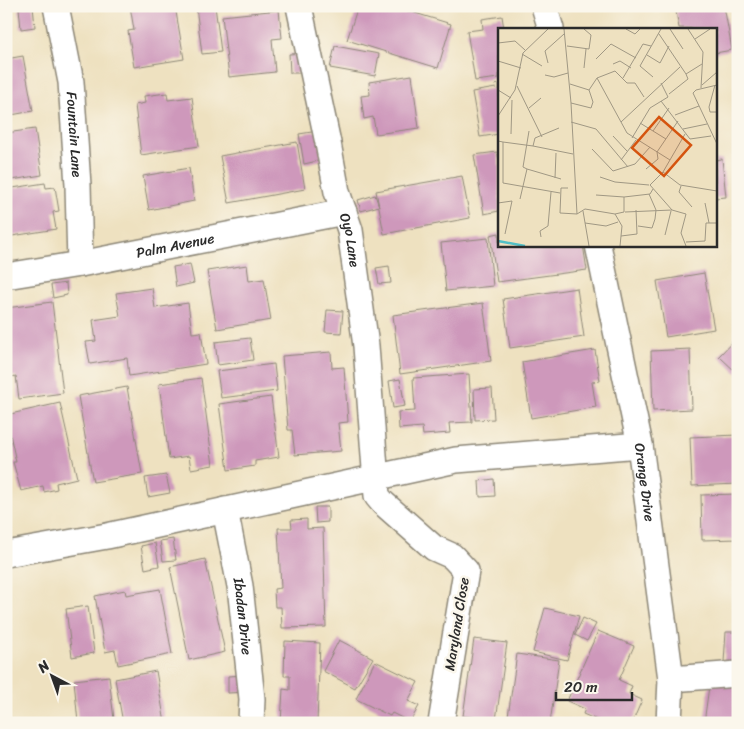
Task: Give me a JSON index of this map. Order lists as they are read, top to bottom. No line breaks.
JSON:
{"streets":{"street":["Fountain Lane","Oyo Lane","Palm Avenue","Orange Drive","Ibadan Drive","Maryland Close"]},"crossings":[["Fountain Lane","Palm Avenue"],["Oyo Lane","Palm Avenue"],["Oyo Lane","Maryland Close"]],"scale_bar":"20 m","north":"top left"}
